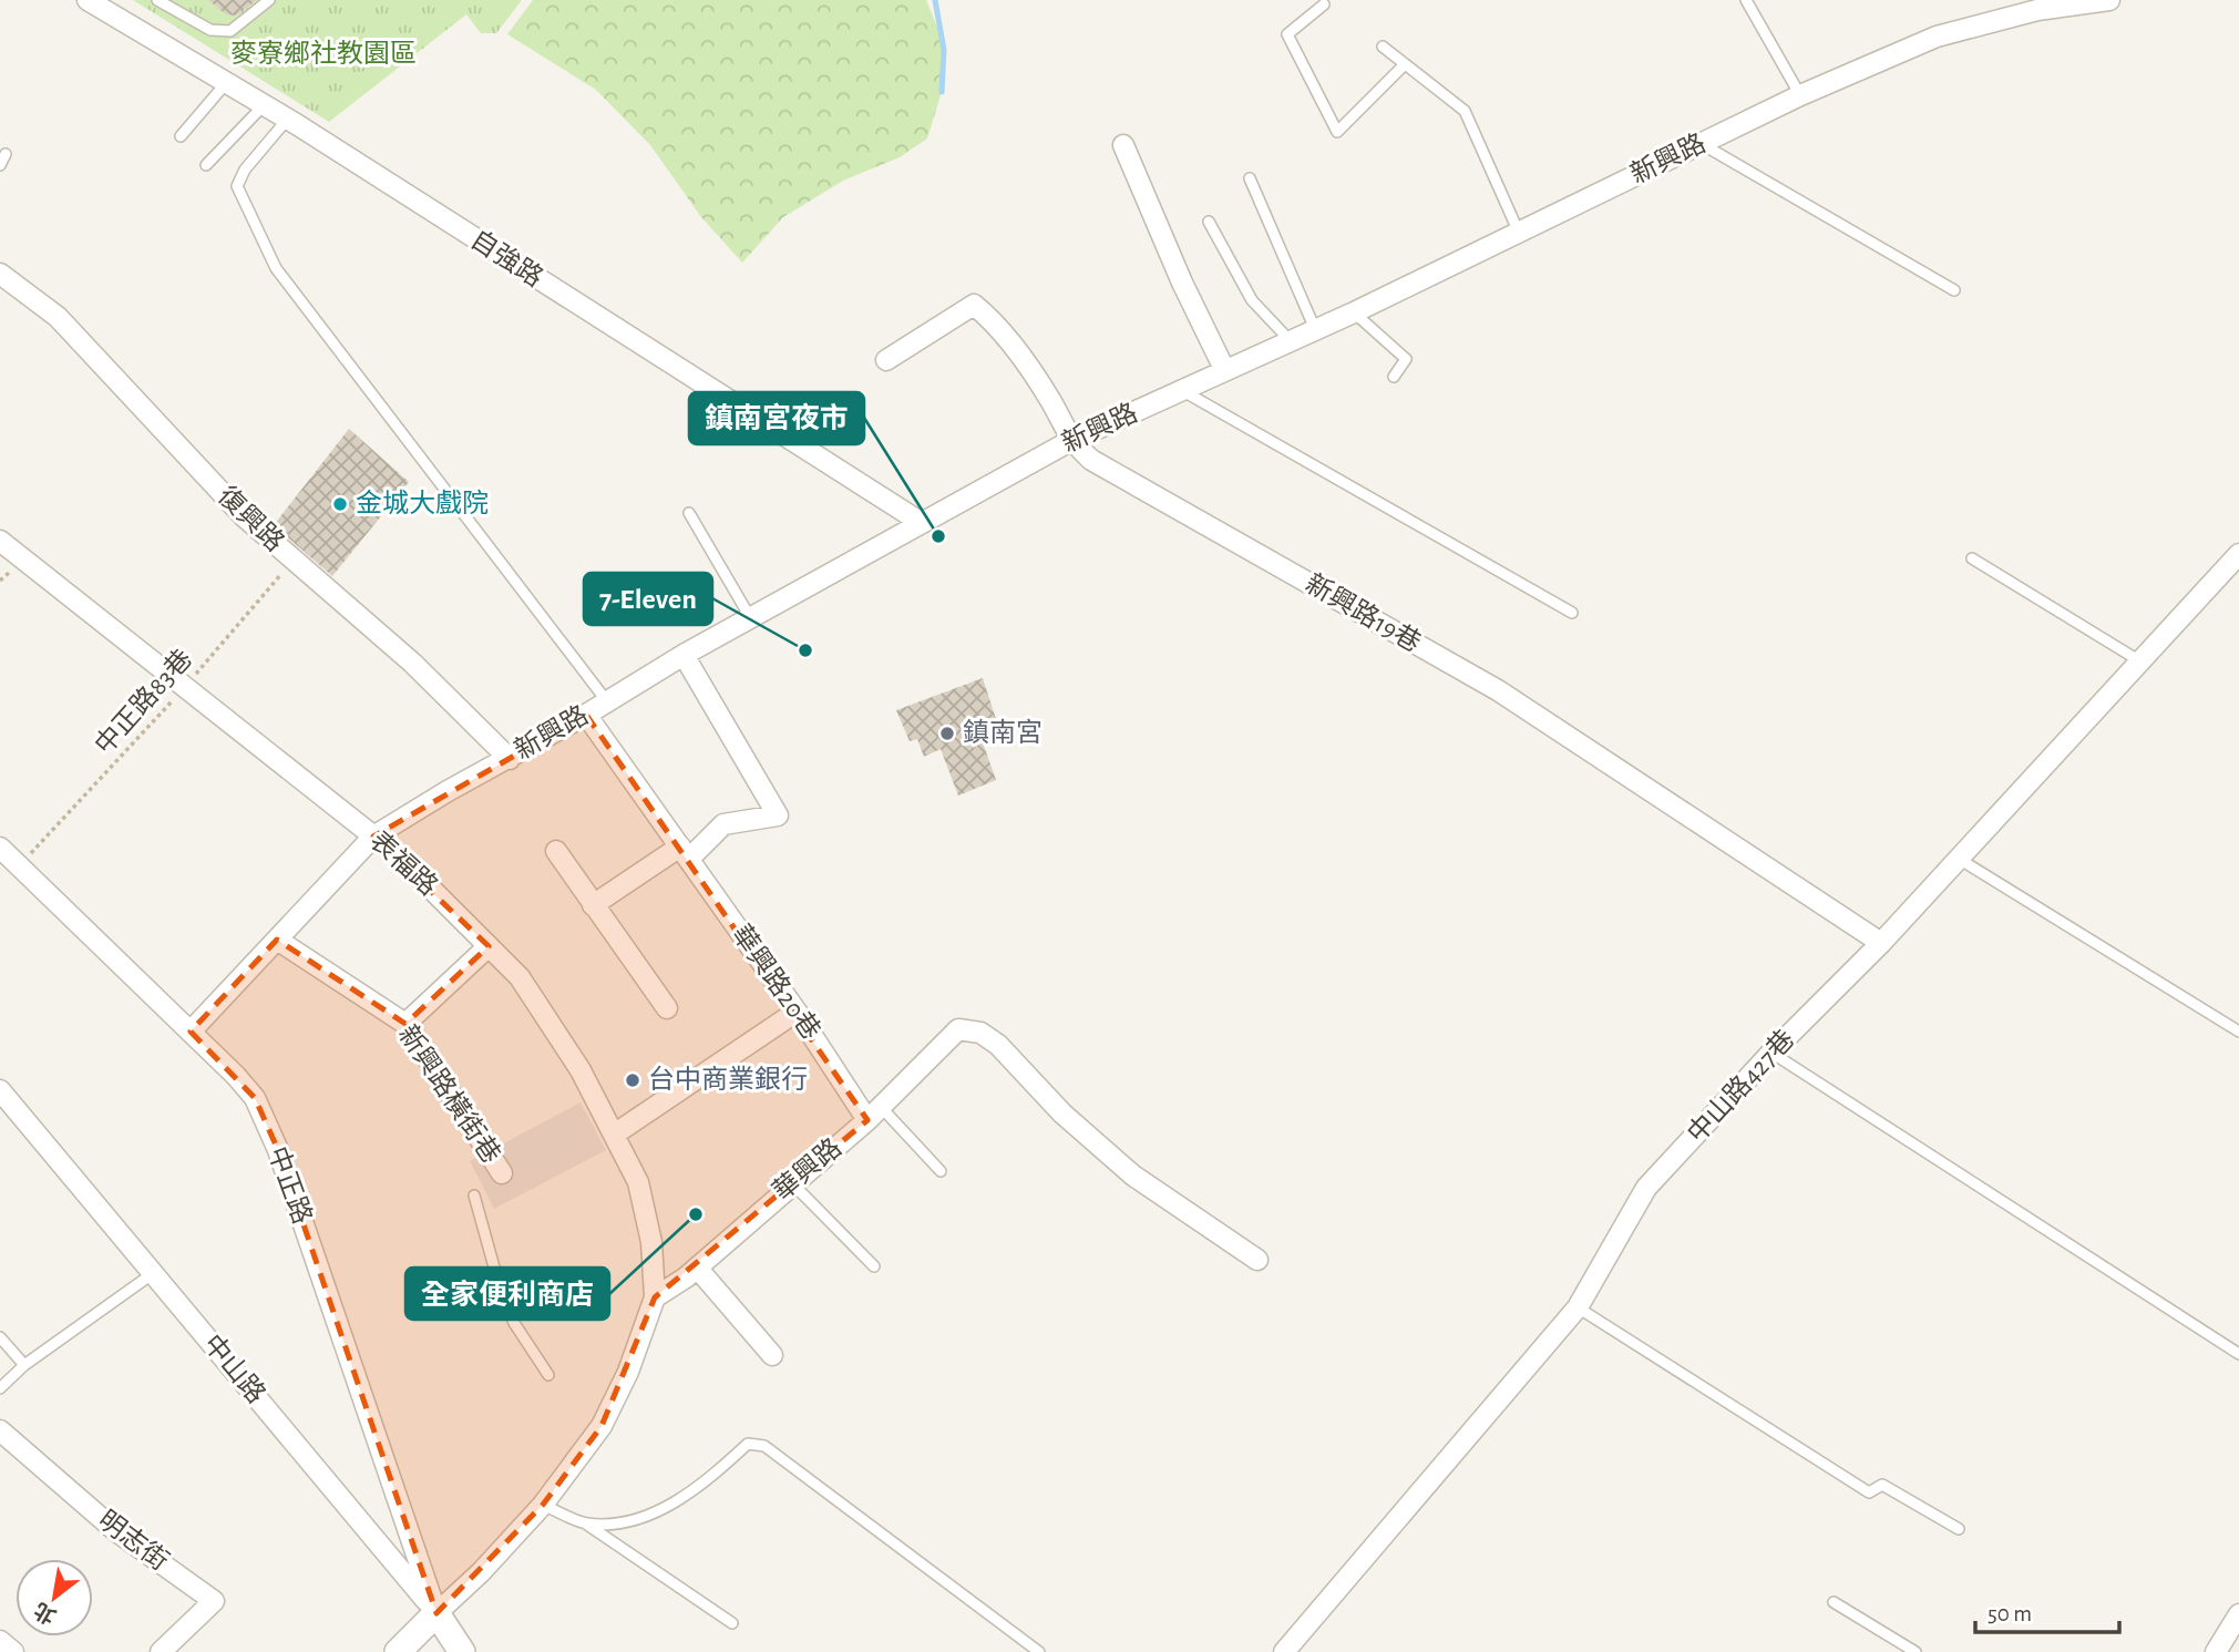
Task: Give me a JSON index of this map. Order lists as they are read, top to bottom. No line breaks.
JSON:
{"streets":{"street":["新興路","自強路","復興路","新興路19巷","表福路","華興路20巷","中山路427巷","新興路橫街巷","華興路","中正路","中山路","明志街"],"path":["中正路83巷"]},"crossings":[["新興路","自強路"],["新興路","復興路"],["新興路","新興路19巷"],["新興路","表福路"],["新興路","華興路20巷"],["新興路","新興路橫街巷"],["新興路","中正路"],["復興路","中正路83巷"],["新興路19巷","中山路427巷"],["中正路83巷","表福路"],["中正路83巷","中正路"],["表福路","華興路"],["華興路20巷","華興路"],["中正路","中山路"]],"parks":["麥寮鄉社教園區"],"places":["金城大戲院","鎮南宮夜市","7-Eleven","鎮南宮","台中商業銀行","全家便利商店"],"scale_bar":"50 m","north":"bottom left"}
